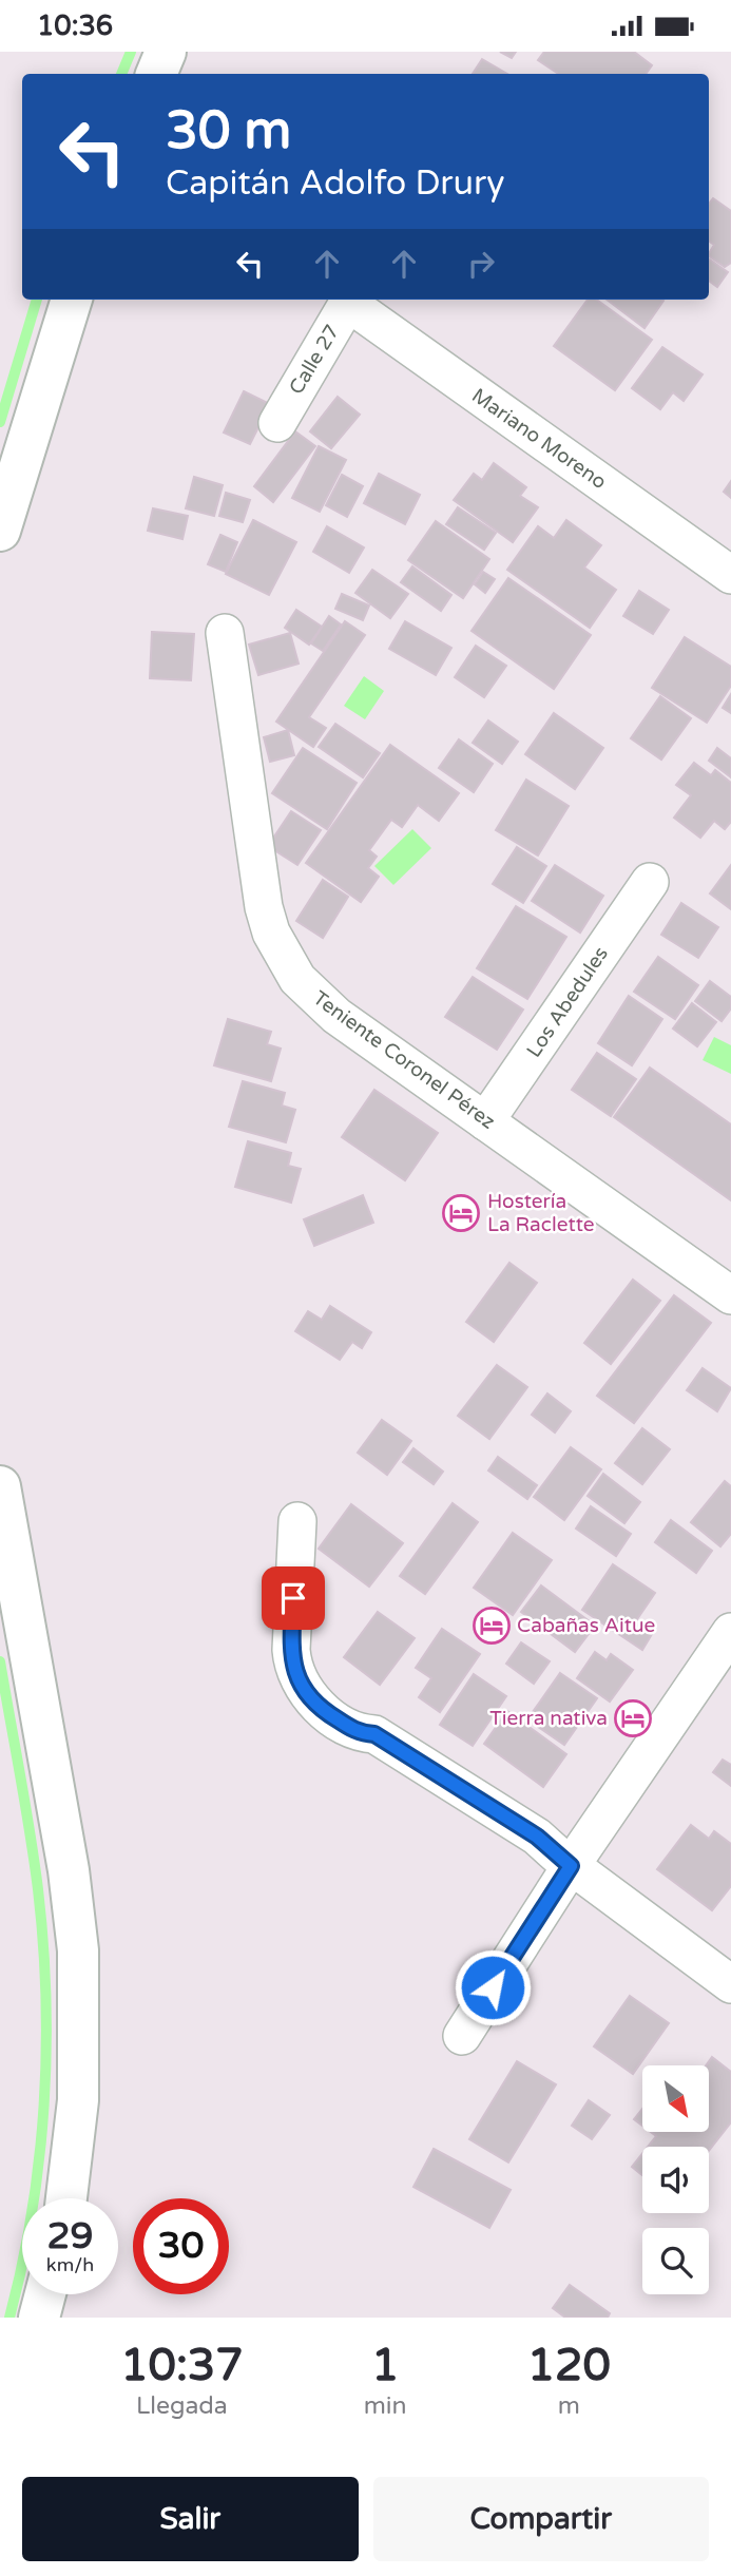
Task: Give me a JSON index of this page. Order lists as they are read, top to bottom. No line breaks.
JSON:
{"streets":{"street":["Calle 27","Mariano Moreno","Los Abedules","Teniente Coronel Pérez"]},"crossings":[["Calle 27","Mariano Moreno"],["Los Abedules","Teniente Coronel Pérez"]],"places":{"hotel":["Hostería La Raclette","Cabañas Aitue","Tierra nativa"]},"north":"bottom right","page":{"status":"10:36","turn":["30 m","Capitán Adolfo Drury"],"speed":"29 km/h","limit":"30","eta":["10:37","Llegada","1","min","120","m"],"buttons":["Salir","Compartir"]}}
